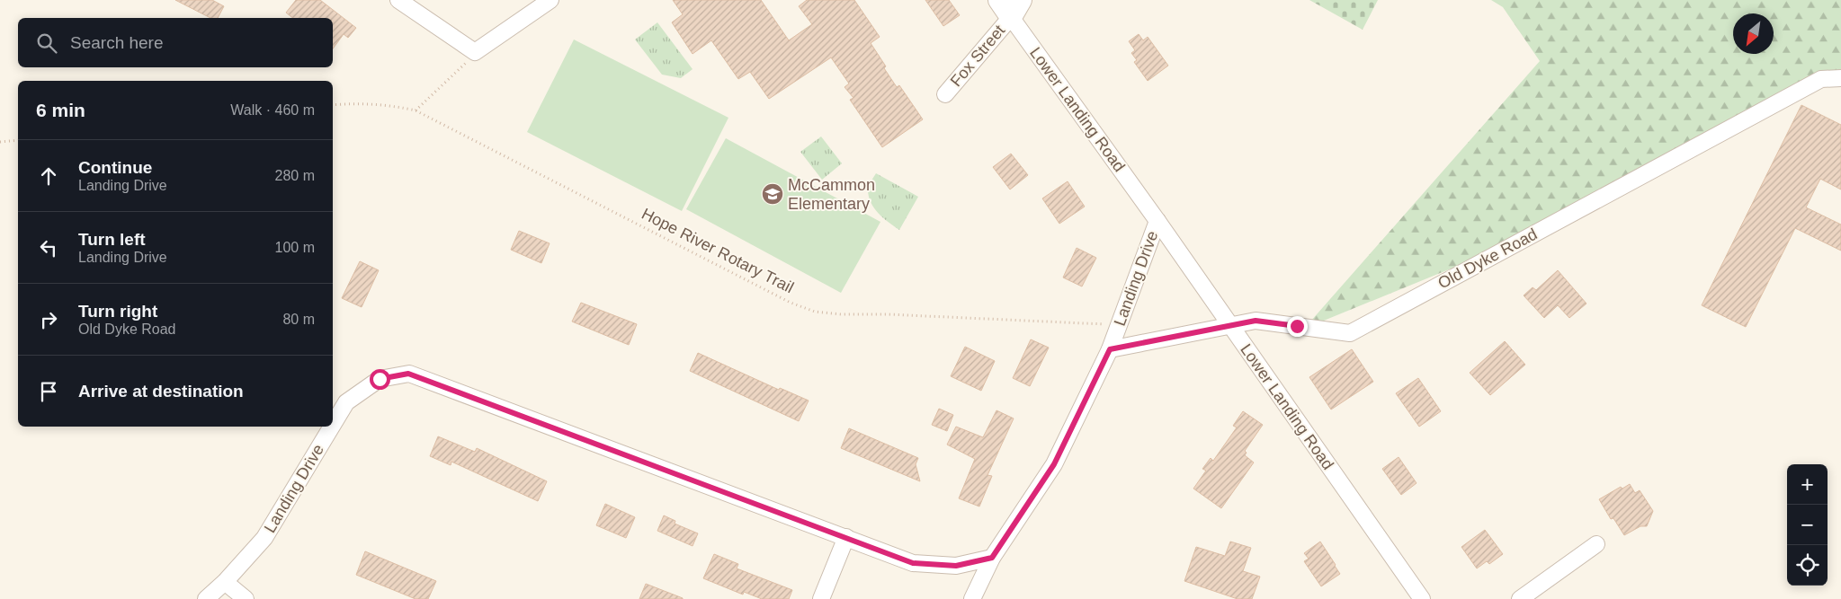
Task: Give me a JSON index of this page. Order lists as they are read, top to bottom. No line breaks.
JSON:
{"streets":{"street":["Fox Street","Lower Landing Road","Old Dyke Road","Landing Drive"],"path":["Hope River Rotary Trail"]},"crossings":[["Fox Street","Lower Landing Road"],["Lower Landing Road","Old Dyke Road"],["Lower Landing Road","Landing Drive"],["Hope River Rotary Trail","Landing Drive"],["Old Dyke Road","Landing Drive"]],"places":{"school or university":["McCammon Elementary"]},"north":"bottom left","page":{"search":"Search here","heading":["6 min","Walk · 460 m"],"list":[["Continue","Landing Drive","280 m"],["Turn left","Landing Drive","100 m"],["Turn right","Old Dyke Road","80 m"],"Arrive at destination"],"map_buttons":["+","−"]}}
